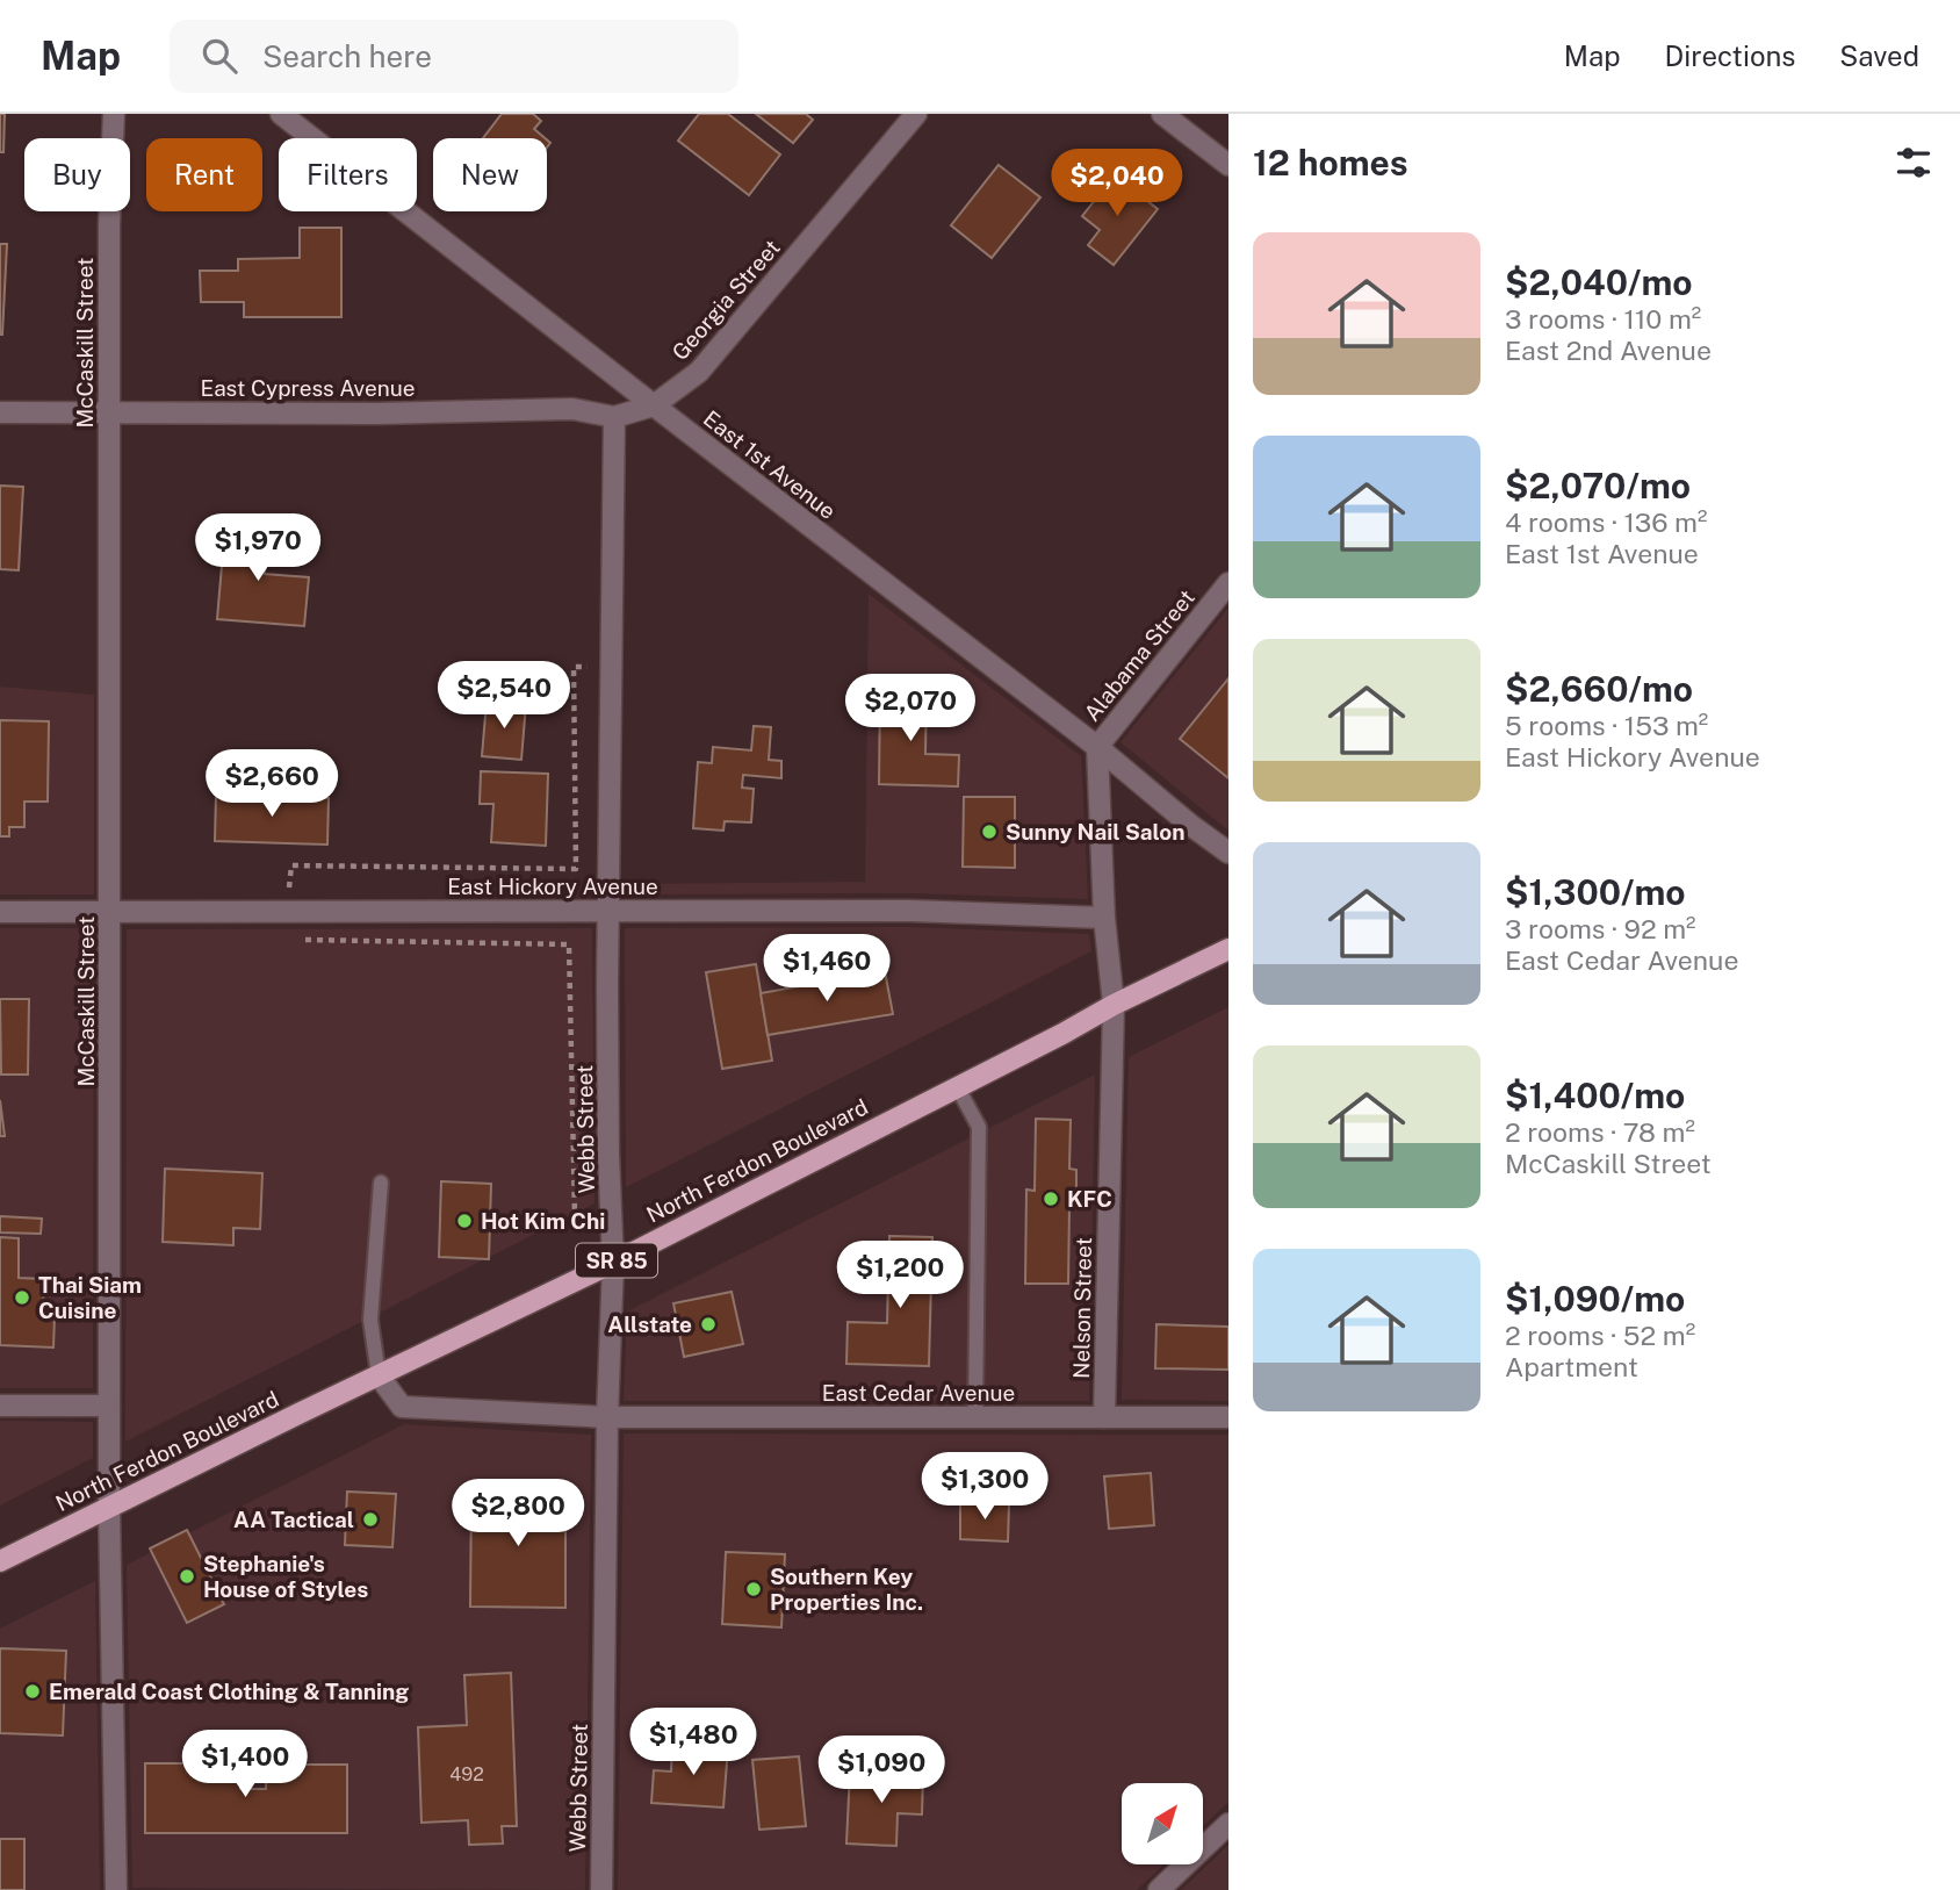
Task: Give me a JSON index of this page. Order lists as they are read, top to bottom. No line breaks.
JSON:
{"streets":{"main road":["North Ferdon Boulevard","SR 85"],"street":["Georgia Street","McCaskill Street","East Cypress Avenue","East 1st Avenue","Alabama Street","East Hickory Avenue","Webb Street","Nelson Street","East Cedar Avenue"]},"crossings":[["Georgia Street","East Cypress Avenue"],["Georgia Street","East 1st Avenue"],["Georgia Street","Webb Street"],["McCaskill Street","East Cypress Avenue"],["McCaskill Street","East Hickory Avenue"],["McCaskill Street","North Ferdon Boulevard"],["East Cypress Avenue","Webb Street"],["East 1st Avenue","Alabama Street"],["Alabama Street","East Hickory Avenue"],["Alabama Street","North Ferdon Boulevard"],["Alabama Street","Nelson Street"],["East Hickory Avenue","Webb Street"],["Webb Street","North Ferdon Boulevard"],["Webb Street","East Cedar Avenue"],["North Ferdon Boulevard","Nelson Street"],["North Ferdon Boulevard","East Cedar Avenue"],["Nelson Street","East Cedar Avenue"]],"places":["Sunny Nail Salon","KFC","Hot Kim Chi","Thai Siam Cuisine","Allstate","AA Tactical","Stephanie's House of Styles","Southern Key Properties Inc.","Emerald Coast Clothing & Tanning"],"house_numbers":["492"],"north":"top right","page":{"header":"Map","search":"Search here","nav":["Map","Directions","Saved"],"heading":"12 homes","chip":["Buy","Rent","Filters","New"],"price":["$2,040","$1,970","$2,540","$2,070","$2,660","$1,460","$1,200","$1,300","$2,800","$1,480","$1,400","$1,090"],"list":[{"name":"$2,040/mo","note":"3 rooms · 110 m² · East 2nd Avenue"},{"name":"$2,070/mo","note":"4 rooms · 136 m² · East 1st Avenue"},{"name":"$2,660/mo","note":"5 rooms · 153 m² · East Hickory Avenue"},{"name":"$1,300/mo","note":"3 rooms · 92 m² · East Cedar Avenue"},{"name":"$1,400/mo","note":"2 rooms · 78 m² · McCaskill Street"},{"name":"$1,090/mo","note":"2 rooms · 52 m² · Apartment"}]}}
